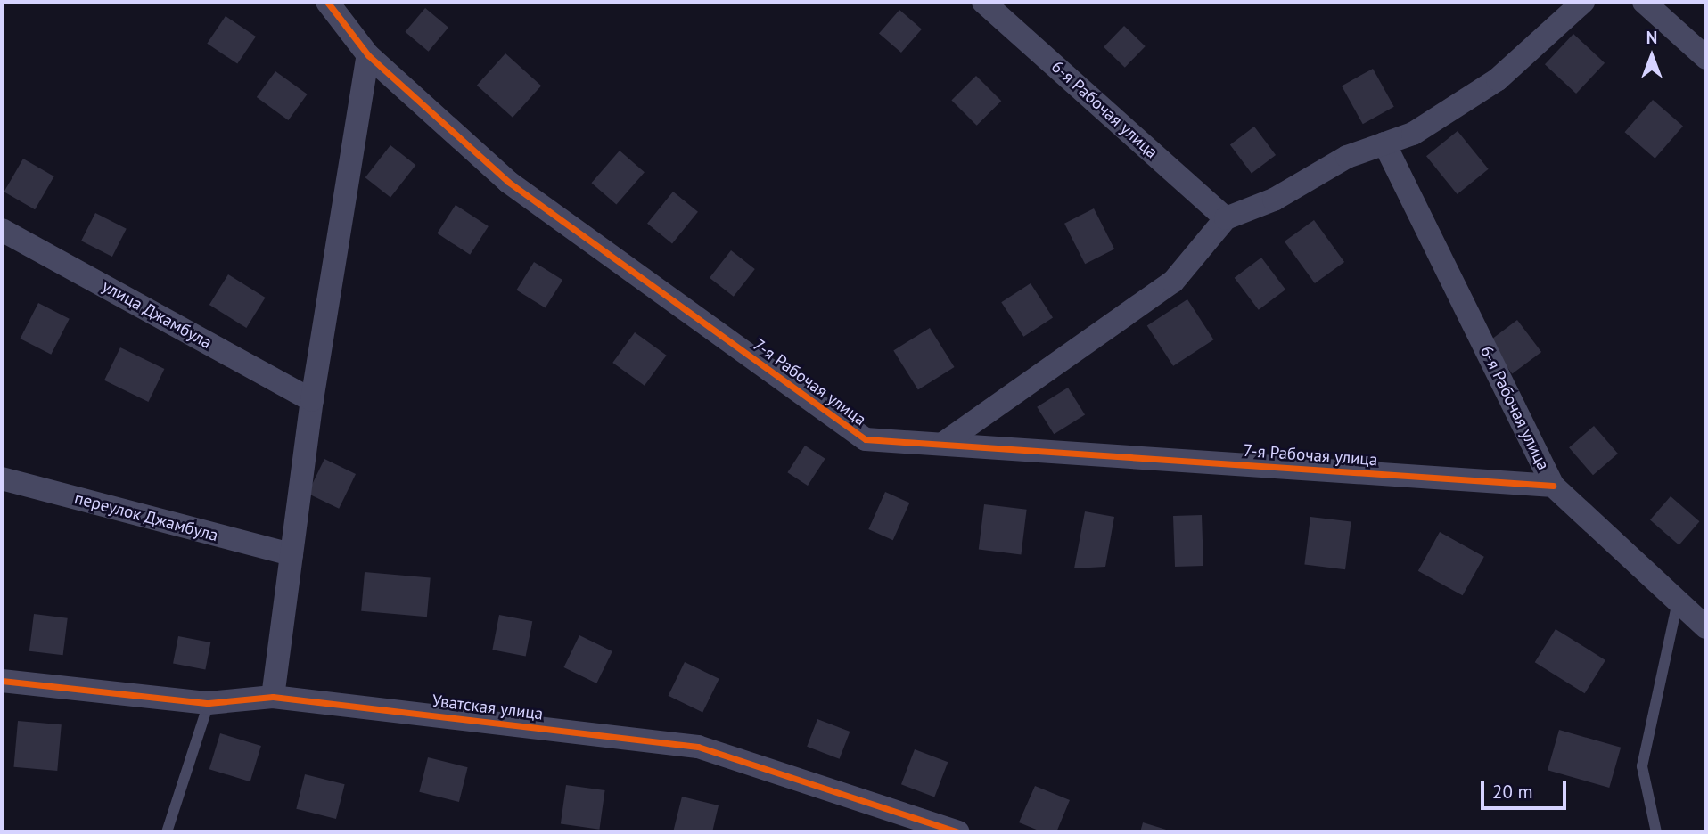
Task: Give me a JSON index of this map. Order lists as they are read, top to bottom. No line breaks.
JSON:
{"streets":{"street":["6-я Рабочая улица","улица Джамбула","7-я Рабочая улица","переулок Джамбула","Уватская улица"]},"crossings":[["6-я Рабочая улица","7-я Рабочая улица"]],"scale_bar":"20 m","north":"top"}
